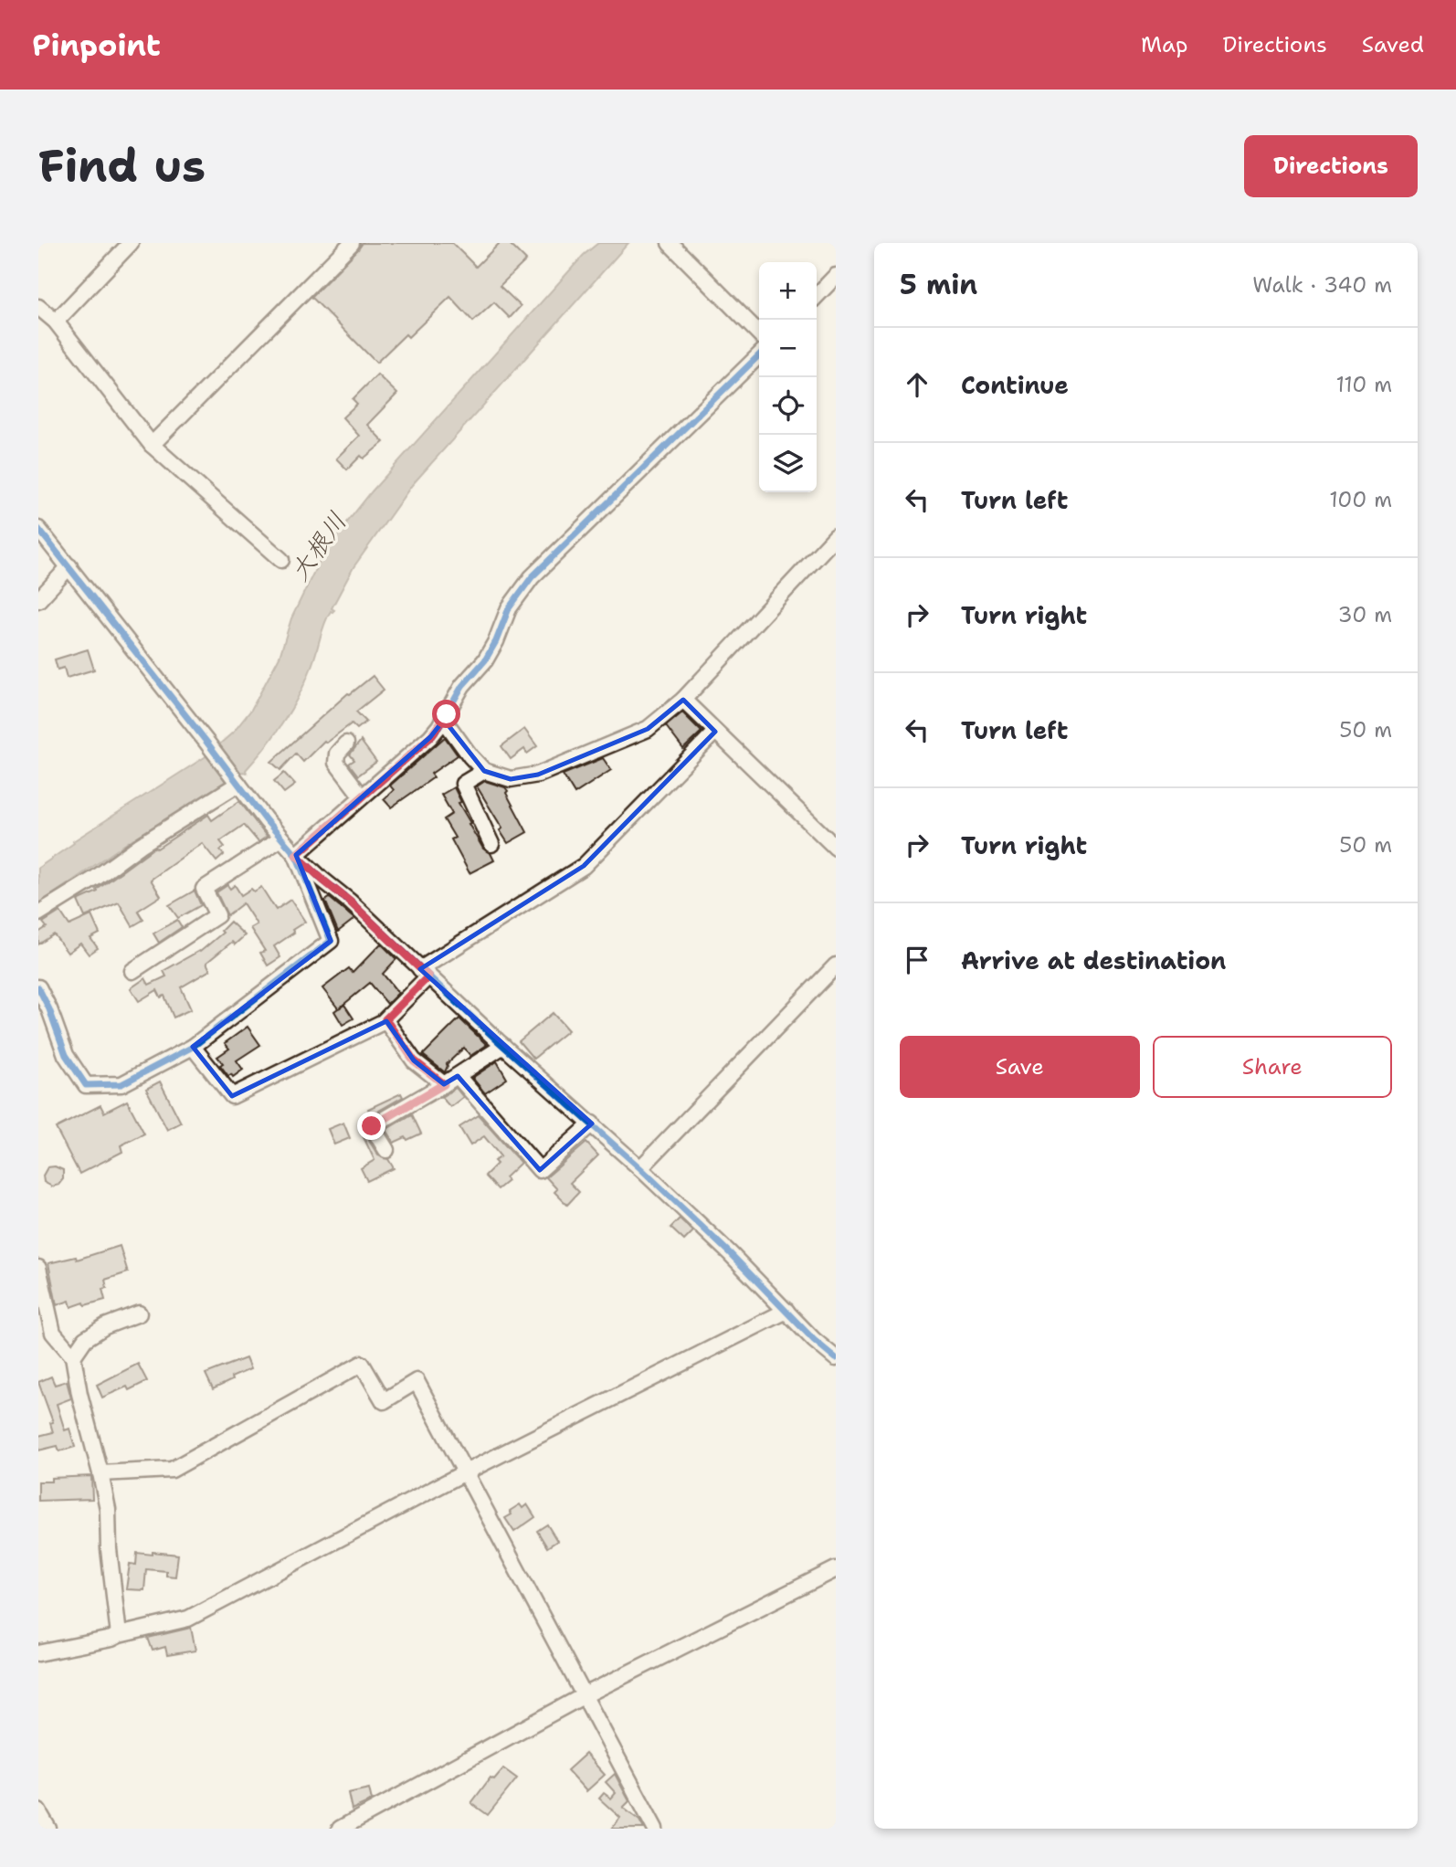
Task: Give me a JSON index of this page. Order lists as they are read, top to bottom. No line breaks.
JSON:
{"water":["大根川"],"page":{"header":"Pinpoint","nav":["Map","Directions","Saved"],"buttons":["Directions",["Save","Share"]],"title":"Find us","heading":["5 min","Walk · 340 m"],"map_buttons":["+","−"],"list":[["Continue","110 m"],["Turn left","100 m"],["Turn right","30 m"],["Turn left","50 m"],["Turn right","50 m"],"Arrive at destination"]}}
